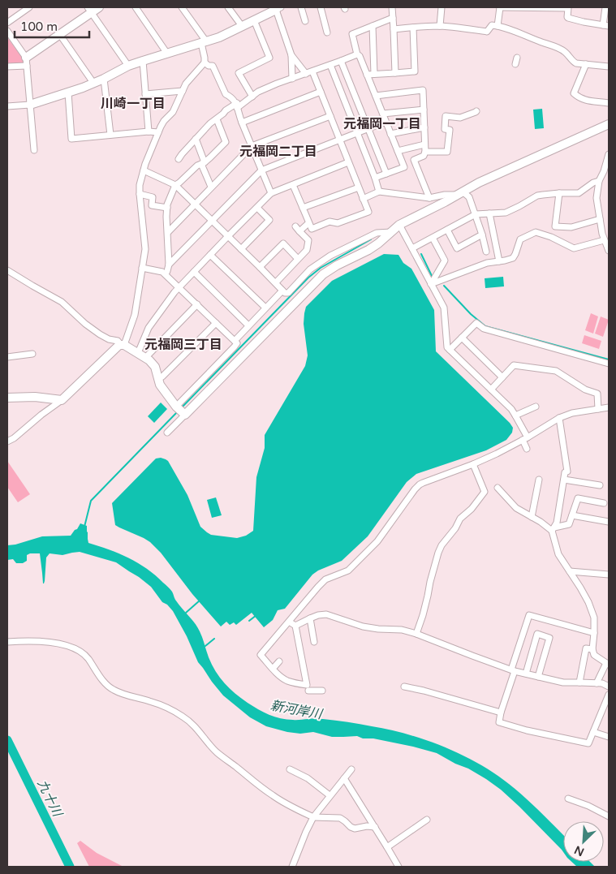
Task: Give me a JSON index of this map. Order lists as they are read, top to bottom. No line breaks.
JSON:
{"districts":["川崎一丁目","元福岡一丁目","元福岡二丁目","元福岡三丁目"],"water":["新河岸川","九十川"],"scale_bar":"100 m","north":"bottom left"}
